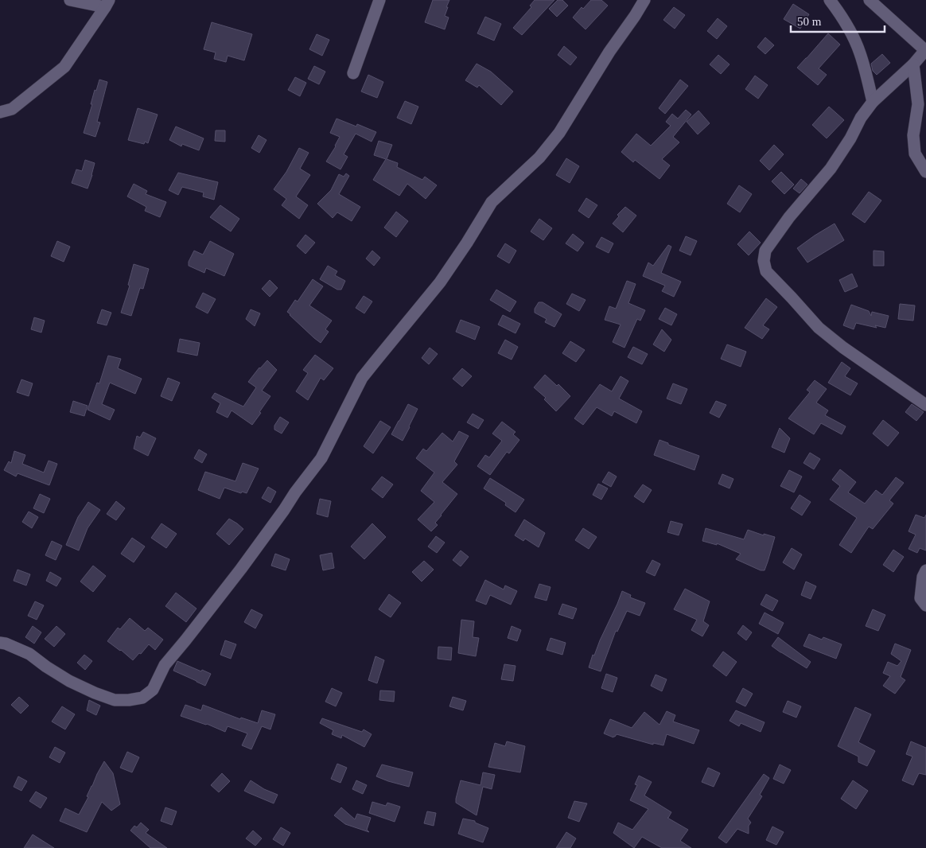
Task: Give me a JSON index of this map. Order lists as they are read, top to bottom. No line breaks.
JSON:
{"scale_bar":"50 m"}
